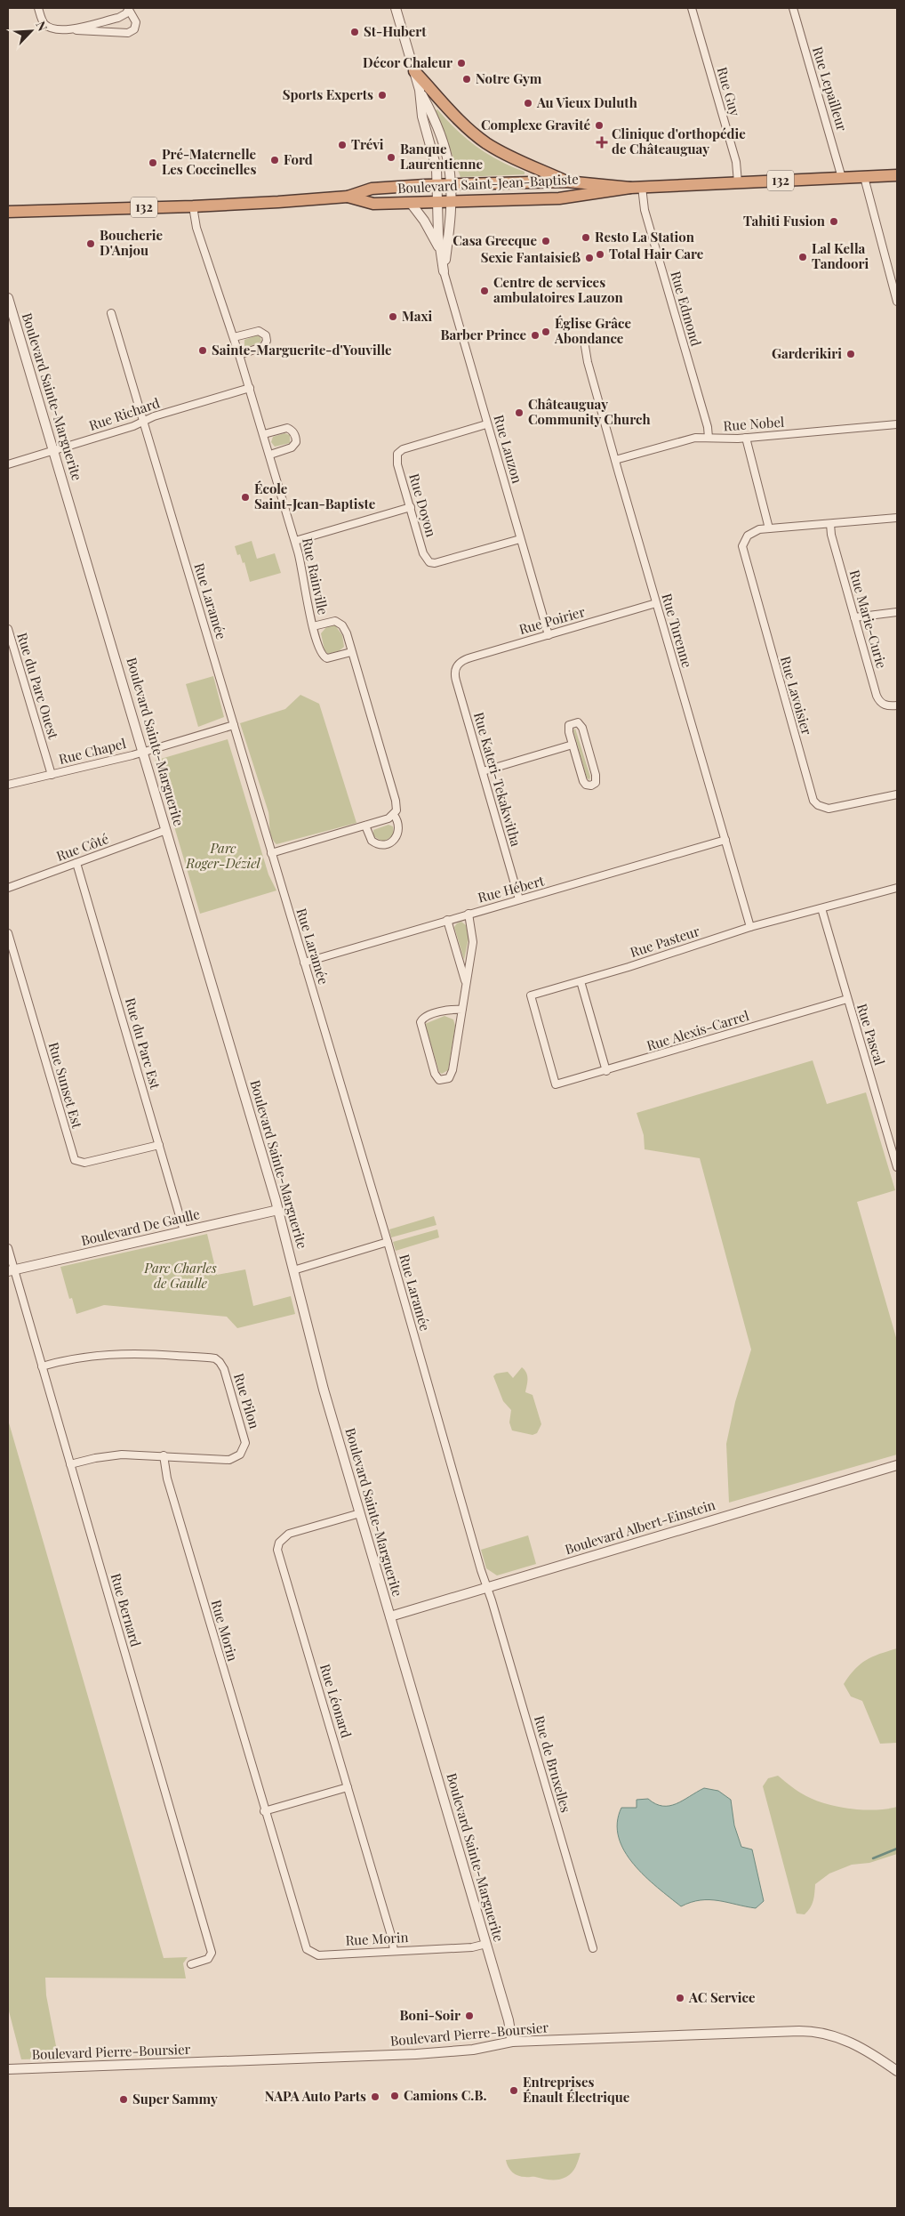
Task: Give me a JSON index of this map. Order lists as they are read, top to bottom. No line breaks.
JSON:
{"streets":{"highway":["132","Boulevard Saint-Jean-Baptiste"],"street":["Rue Lepailleur","Rue Guy","Rue Edmond","Boulevard Sainte-Marguerite","Rue Richard","Rue Nobel","Rue Lauzon","Rue Doyon","Rue Rainville","Rue Laramée","Rue Marie-Curie","Rue Poirier","Rue Turenne","Rue du Parc Ouest","Rue Lavoisier","Rue Chapel","Rue Kateri-Tekakwitha","Rue Côté","Rue Hébert","Rue Pasteur","Rue Alexis-Carrel","Rue Pascal","Rue du Parc Est","Rue Sunset Est","Boulevard De Gaulle","Rue Pilon","Boulevard Albert-Einstein","Rue Bernard","Rue Morin","Rue Léonard","Rue de Bruxelles","Boulevard Pierre-Boursier"]},"crossings":[["Rue Lepailleur","Boulevard Saint-Jean-Baptiste"],["Rue Guy","Boulevard Saint-Jean-Baptiste"],["Boulevard Saint-Jean-Baptiste","Rue Edmond"],["Boulevard Saint-Jean-Baptiste","Rue Lauzon"],["Boulevard Saint-Jean-Baptiste","Rue Rainville"],["Rue Edmond","Rue Nobel"],["Boulevard Sainte-Marguerite","Rue Richard"],["Boulevard Sainte-Marguerite","Rue Chapel"],["Boulevard Sainte-Marguerite","Rue Côté"],["Boulevard Sainte-Marguerite","Boulevard De Gaulle"],["Boulevard Sainte-Marguerite","Boulevard Albert-Einstein"],["Boulevard Sainte-Marguerite","Rue Morin"],["Boulevard Sainte-Marguerite","Rue Léonard"],["Boulevard Sainte-Marguerite","Boulevard Pierre-Boursier"],["Rue Richard","Rue Rainville"],["Rue Richard","Rue Laramée"],["Rue Nobel","Rue Turenne"],["Rue Lauzon","Rue Doyon"],["Rue Lauzon","Rue Poirier"],["Rue Laramée","Rue Chapel"],["Rue Laramée","Rue Hébert"],["Rue Laramée","Boulevard Albert-Einstein"],["Rue Laramée","Rue de Bruxelles"],["Rue Marie-Curie","Rue Lavoisier"],["Rue Poirier","Rue Turenne"],["Rue Poirier","Rue Kateri-Tekakwitha"],["Rue Turenne","Rue Hébert"],["Rue Turenne","Rue Pasteur"],["Rue du Parc Ouest","Rue Chapel"],["Rue Kateri-Tekakwitha","Rue Hébert"],["Rue Côté","Rue du Parc Est"],["Rue Pasteur","Rue Alexis-Carrel"],["Rue Pasteur","Rue Pascal"],["Rue Alexis-Carrel","Rue Pascal"],["Rue du Parc Est","Rue Sunset Est"],["Rue du Parc Est","Boulevard De Gaulle"],["Boulevard De Gaulle","Rue Bernard"],["Rue Pilon","Rue Bernard"],["Rue Pilon","Rue Morin"],["Boulevard Albert-Einstein","Rue de Bruxelles"],["Rue Morin","Rue Léonard"]],"parks":["Parc Roger-Déziel","Parc Charles de Gaulle"],"places":{"other":["St-Hubert","Décor Chaleur","Notre Gym","Sports Experts","Au Vieux Duluth","Complexe Gravité","Trévi","Banque Laurentienne","Ford","Pré-Maternelle Les Coccinelles","Tahiti Fusion","Resto La Station","Casa Grecque","Boucherie D'Anjou","Total Hair Care","Lal Kella Tandoori","Sexie Fantaisieß","Centre de services ambulatoires Lauzon","Maxi","Église Grâce Abondance","Barber Prince","Sainte-Marguerite-d'Youville","Garderikiri","Châteauguay Community Church","École Saint-Jean-Baptiste","AC Service","Boni-Soir","Entreprises Énault Électrique","Camions C.B.","NAPA Auto Parts","Super Sammy"],"health":["Clinique d'orthopédie de Châteauguay"]},"north":"top right"}
